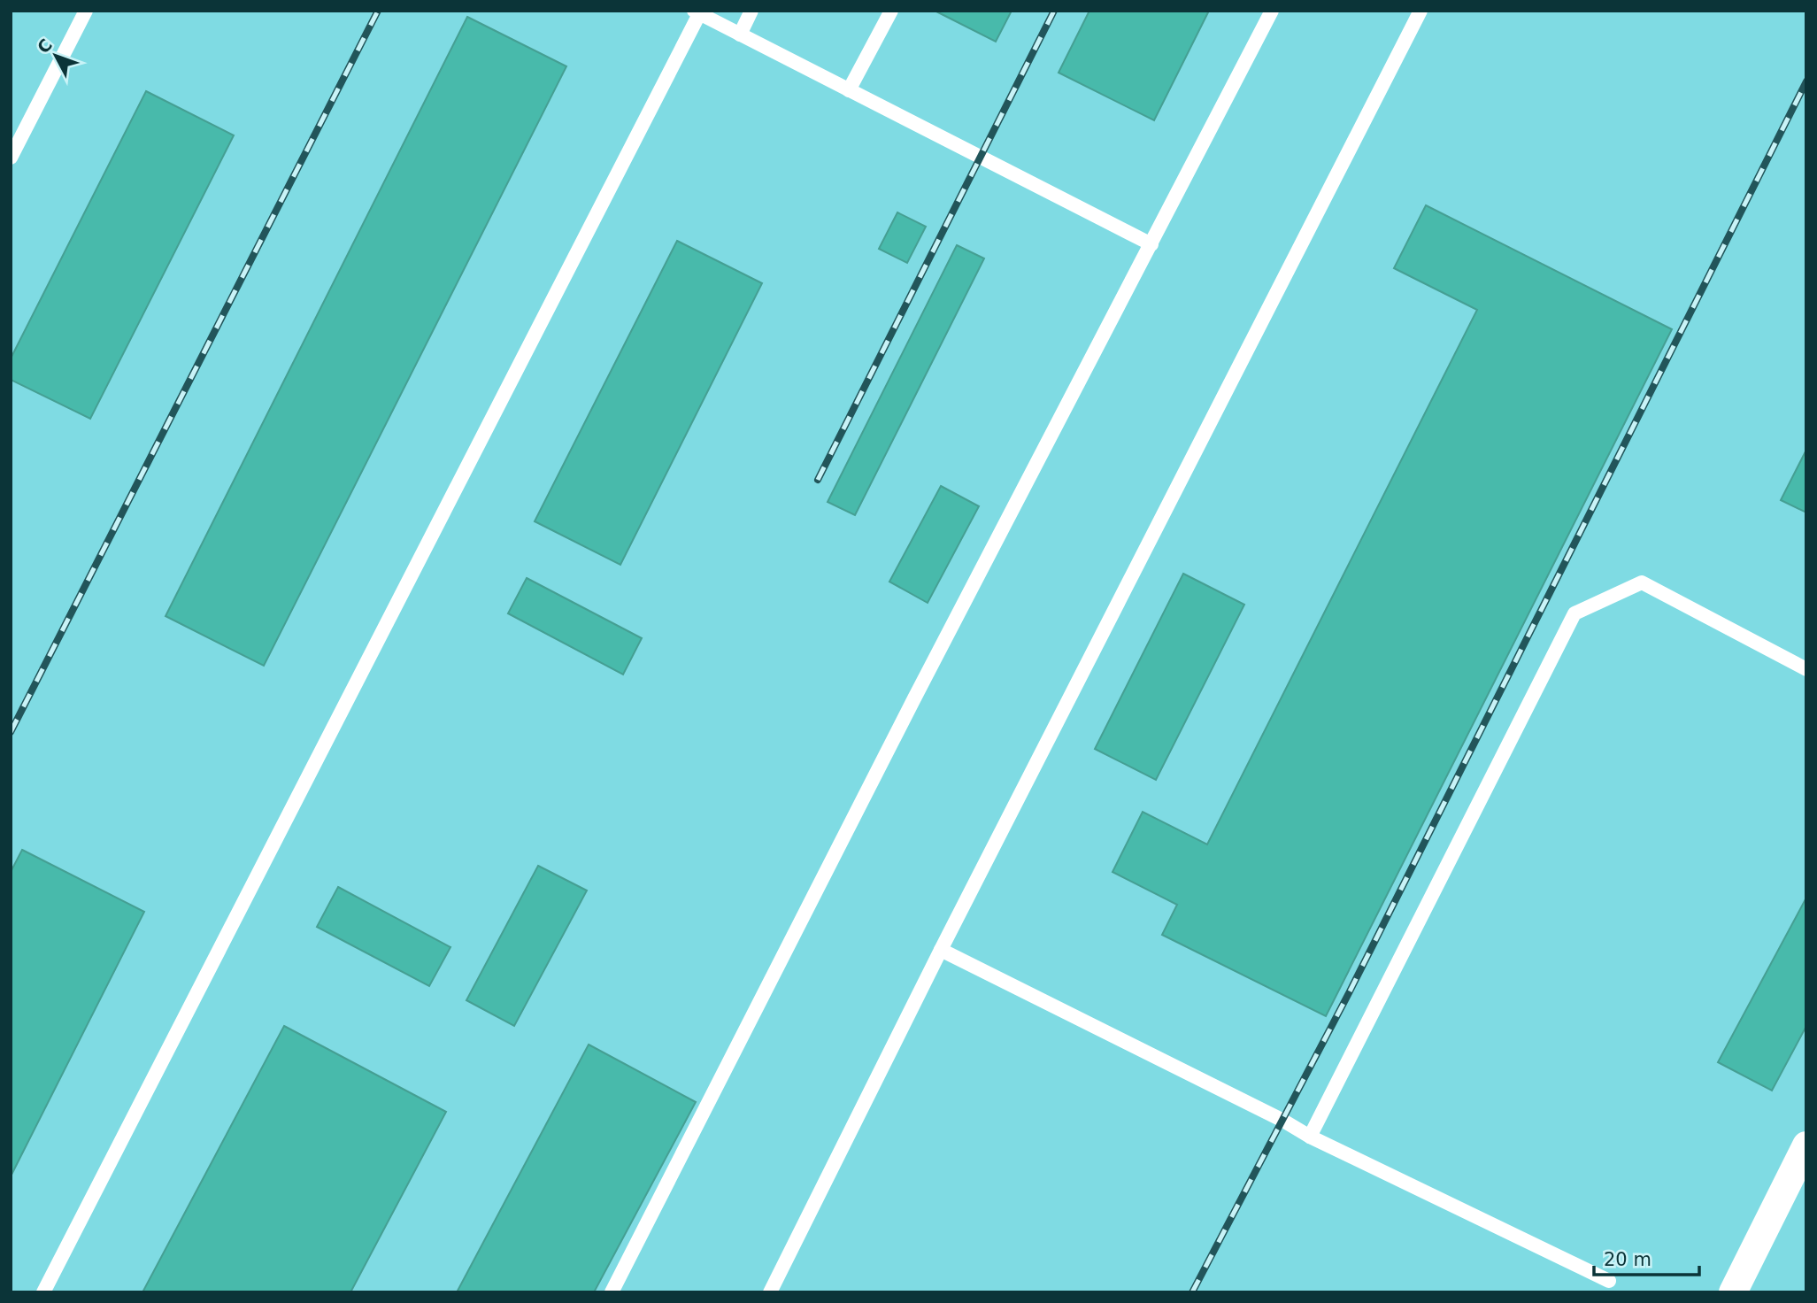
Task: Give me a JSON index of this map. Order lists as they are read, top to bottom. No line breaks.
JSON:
{"scale_bar":"20 m","north":"top left"}
